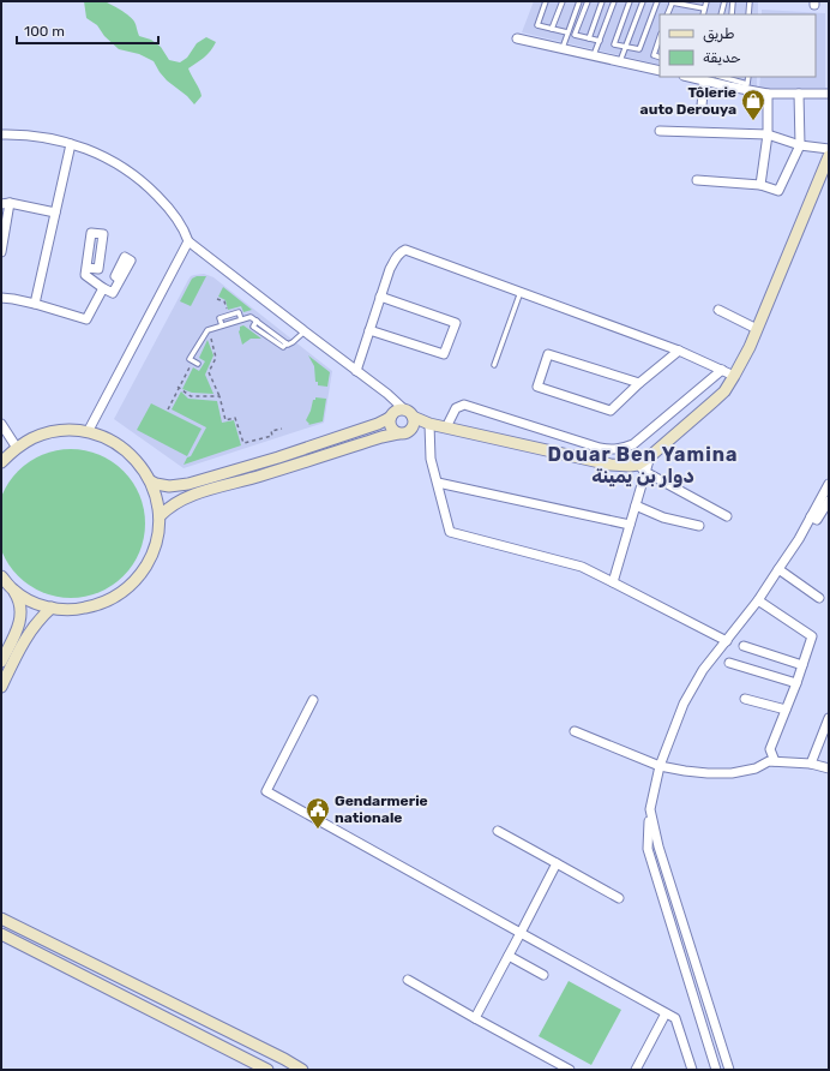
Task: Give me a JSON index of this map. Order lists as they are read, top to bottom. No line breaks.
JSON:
{"districts":["Douar Ben Yamina دوار بن يمينة"],"places":{"shop":["Tôlerie auto Derouya"],"public building":["Gendarmerie nationale"]},"legend":["طريق","حديقة"],"scale_bar":"100 m"}
